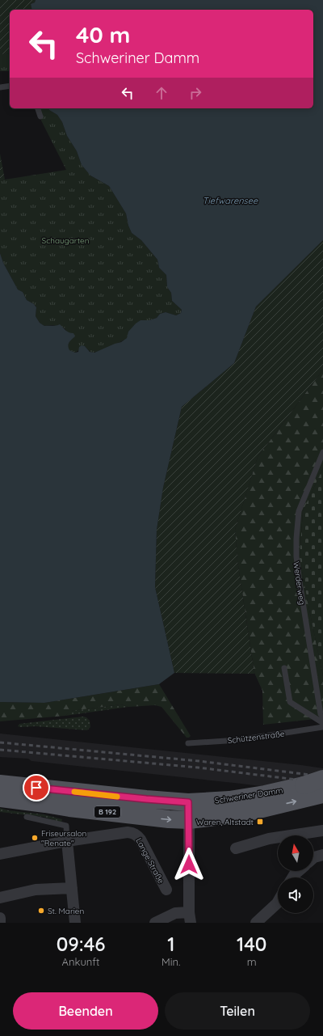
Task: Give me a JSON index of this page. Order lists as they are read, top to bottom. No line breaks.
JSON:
{"streets":{"main road":["Schweriner Damm","B 192"],"street":["Lange Straße"],"lane":["Werderweg","Schützenstraße"]},"water":["Tiefwarensee"],"parks":["Schaugarten"],"places":{"transit":["Waren, Altstadt"],"other":["Friseursalon \"Renate\"","St. Marien"]},"north":"top","page":{"turn":["40 m","Schweriner Damm"],"eta":["09:46","Ankunft","1","Min.","140","m"],"buttons":["Beenden","Teilen"]}}
